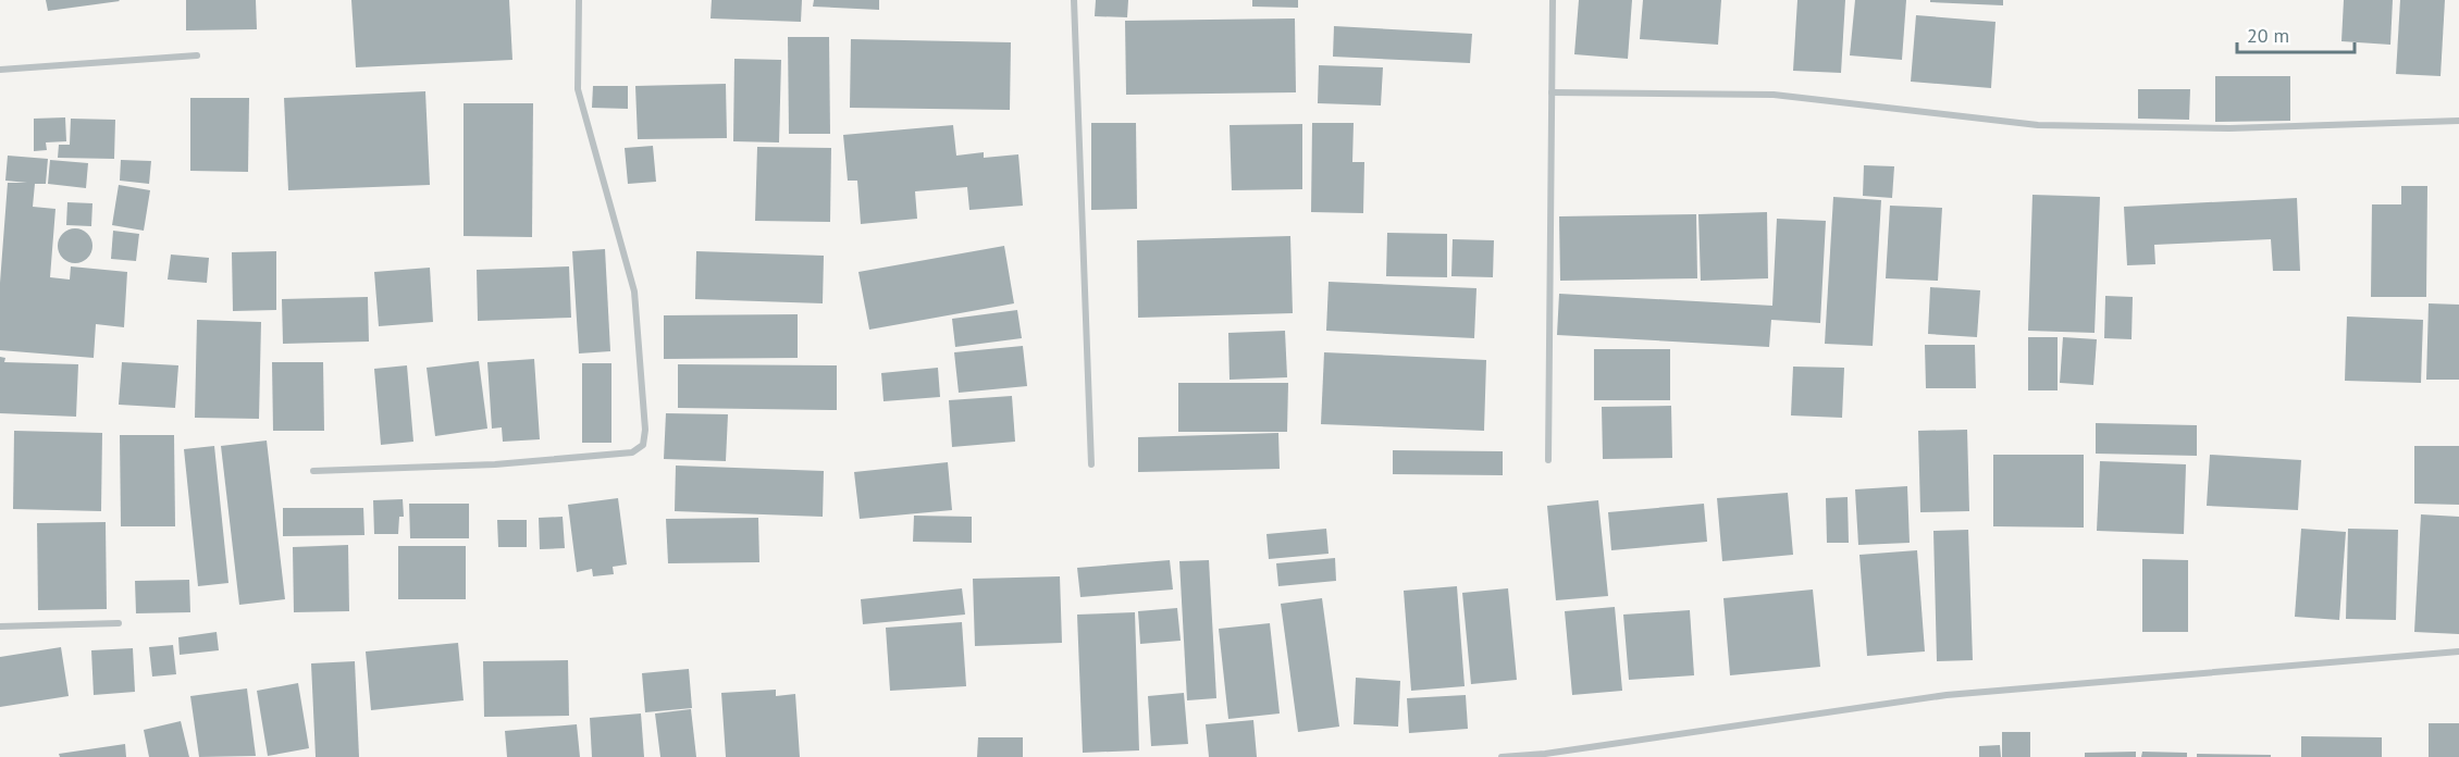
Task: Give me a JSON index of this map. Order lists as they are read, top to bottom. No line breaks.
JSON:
{"scale_bar":"20 m"}
